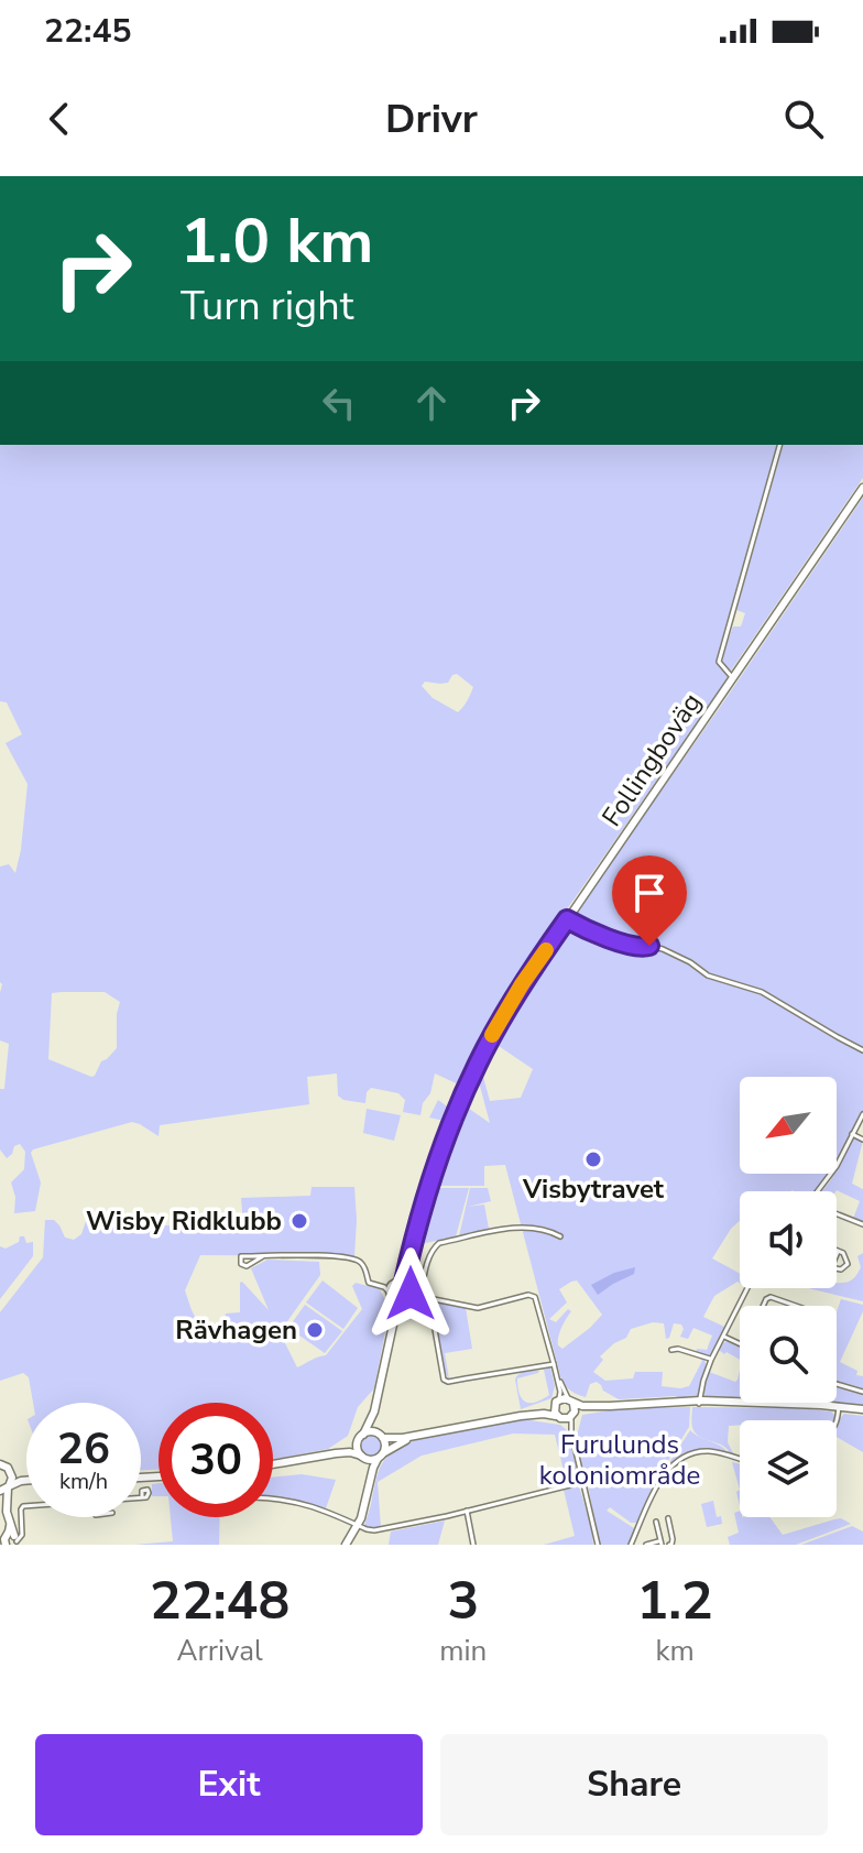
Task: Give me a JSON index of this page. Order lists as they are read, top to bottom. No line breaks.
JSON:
{"streets":{"main road":["Follingboväg"]},"parks":["Furulunds koloniområde"],"places":["Visbytravet","Wisby Ridklubb","Rävhagen"],"north":"bottom left","page":{"status":"22:45","header":"Drivr","turn":["1.0 km","Turn right"],"speed":"26 km/h","limit":"30","eta":["22:48","Arrival","3","min","1.2","km"],"buttons":["Exit","Share"]}}
